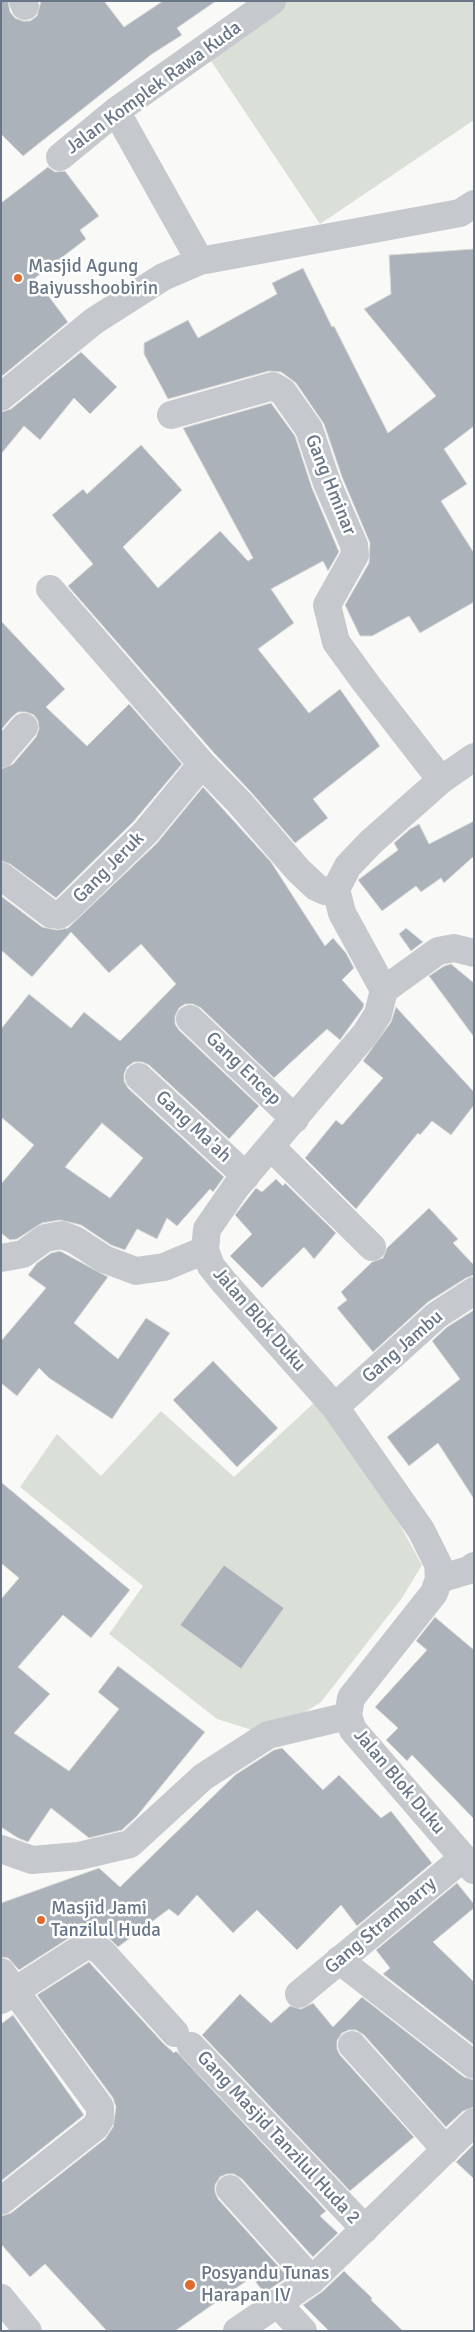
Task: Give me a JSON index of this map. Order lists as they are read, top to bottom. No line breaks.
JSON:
{"streets":{"street":["Jalan Komplek Rawa Kuda","Gang Hminar","Gang Jeruk","Gang Encep","Gang Ma'ah","Jalan Blok Duku","Gang Jambu","Gang Strambarry","Gang Masjid Tanzilul Huda 2"]},"crossings":[["Gang Encep","Jalan Blok Duku"],["Gang Ma'ah","Jalan Blok Duku"],["Jalan Blok Duku","Gang Jambu"],["Jalan Blok Duku","Gang Strambarry"]],"places":["Masjid Agung Baiyusshoobirin","Masjid Jami Tanzilul Huda","Posyandu Tunas Harapan IV"]}
